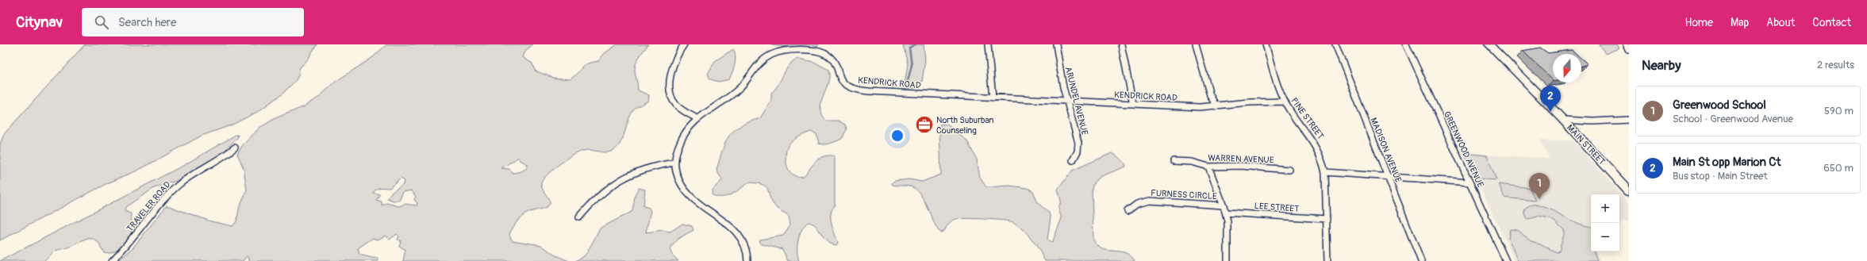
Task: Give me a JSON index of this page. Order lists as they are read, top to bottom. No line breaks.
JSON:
{"streets":{"main road":["MAIN STREET"],"street":["KENDRICK ROAD","ARUNDEL AVENUE","PINE STREET","GREENWOOD AVENUE","MADISON AVENUE","WARREN AVENUE","FURNESS CIRCLE","TRAVELER ROAD","LEE STREET"]},"crossings":[["KENDRICK ROAD","ARUNDEL AVENUE"],["KENDRICK ROAD","PINE STREET"],["PINE STREET","LEE STREET"]],"places":{"office":["North Suburban Counseling"]},"north":"bottom","page":{"header":"Citynav","search":"Search here","nav":["Home","Map","About","Contact"],"heading":["Nearby","2 results"],"pins":["2","1"],"list":[{"mark":"1","name":"Greenwood School","note":"School · Greenwood Avenue","value":"590 m"},{"mark":"2","name":"Main St opp Marion Ct","note":"Bus stop · Main Street","value":"650 m"}],"map_buttons":["+","−"]}}
